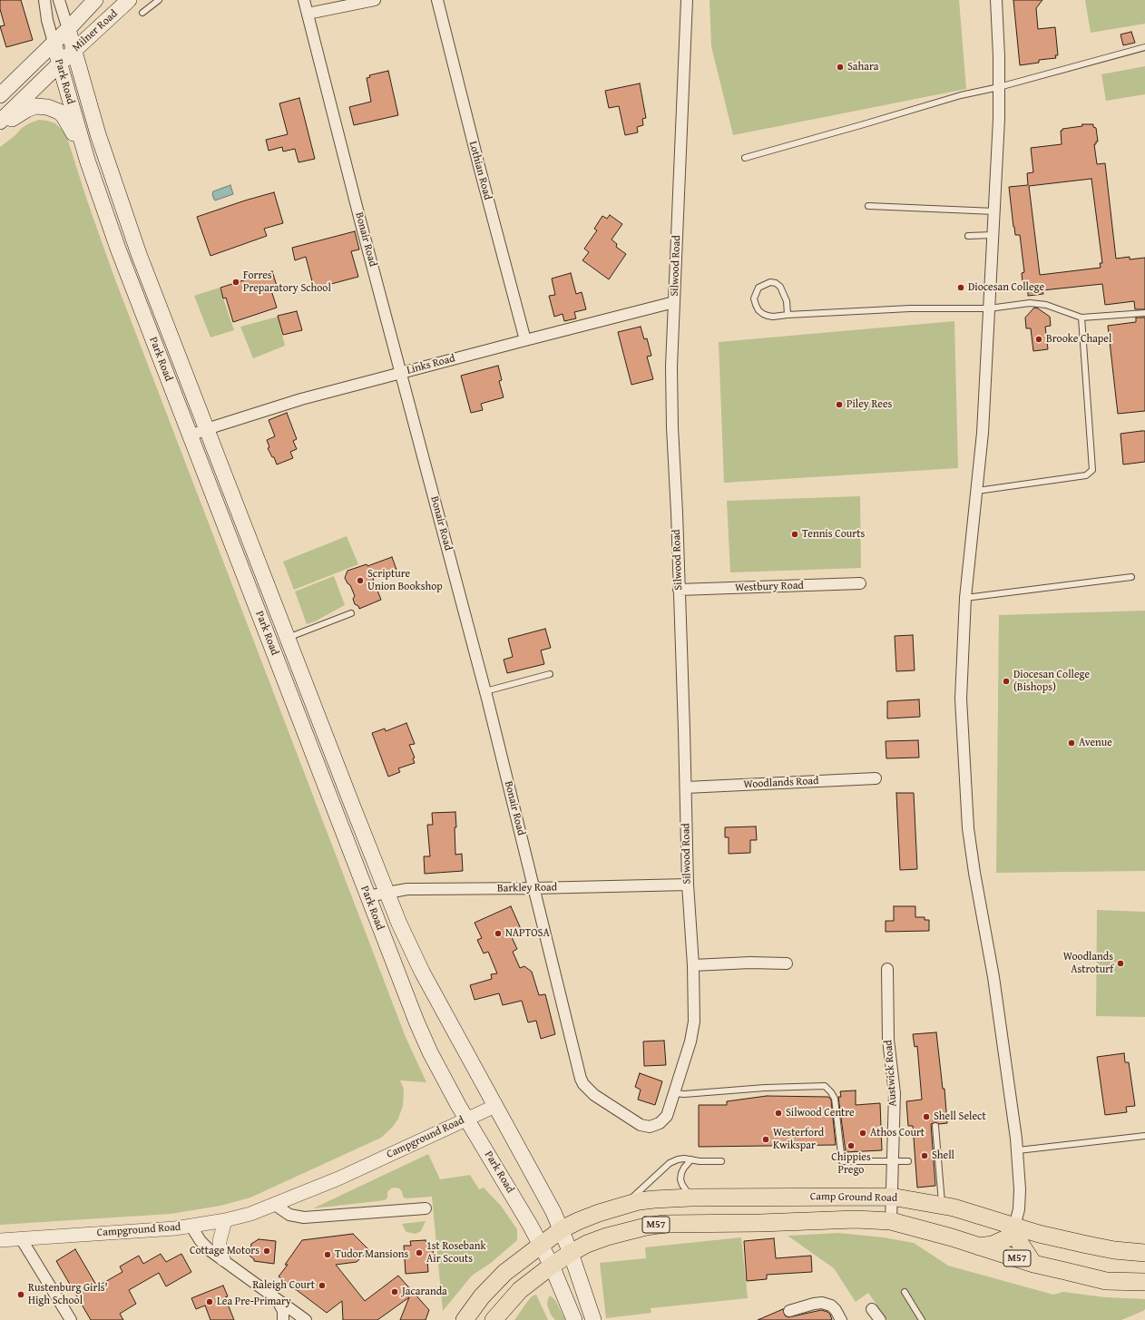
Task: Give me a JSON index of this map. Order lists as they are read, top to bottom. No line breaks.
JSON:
{"streets":{"main road":["Milner Road","Park Road","Camp Ground Road","M57"],"street":["Lothian Road","Bonair Road","Silwood Road","Links Road","Westbury Road","Woodlands Road","Barkley Road","Austwick Road","Campground Road"]},"crossings":[["Milner Road","Park Road"],["Park Road","Links Road"],["Park Road","Barkley Road"],["Park Road","Campground Road"],["Park Road","Camp Ground Road"],["Park Road","M57"],["Lothian Road","Links Road"],["Bonair Road","Silwood Road"],["Bonair Road","Links Road"],["Bonair Road","Barkley Road"],["Silwood Road","Links Road"],["Silwood Road","Westbury Road"],["Silwood Road","Woodlands Road"],["Silwood Road","Barkley Road"],["Austwick Road","Camp Ground Road"],["Camp Ground Road","M57"]],"places":["Sahara","Forres Preparatory School","Diocesan College","Brooke Chapel","Piley Rees","Tennis Courts","Scripture Union Bookshop","Diocesan College (Bishops)","Avenue","NAPTOSA","Woodlands Astroturf","Silwood Centre","Shell Select","Athos Court","Westerford Kwikspar","Chippies Prego","Shell","Cottage Motors","1st Rosebank Air Scouts","Tudor Mansions","Raleigh Court","Jacaranda","Rustenburg Girls' High School","Lea Pre-Primary"]}
